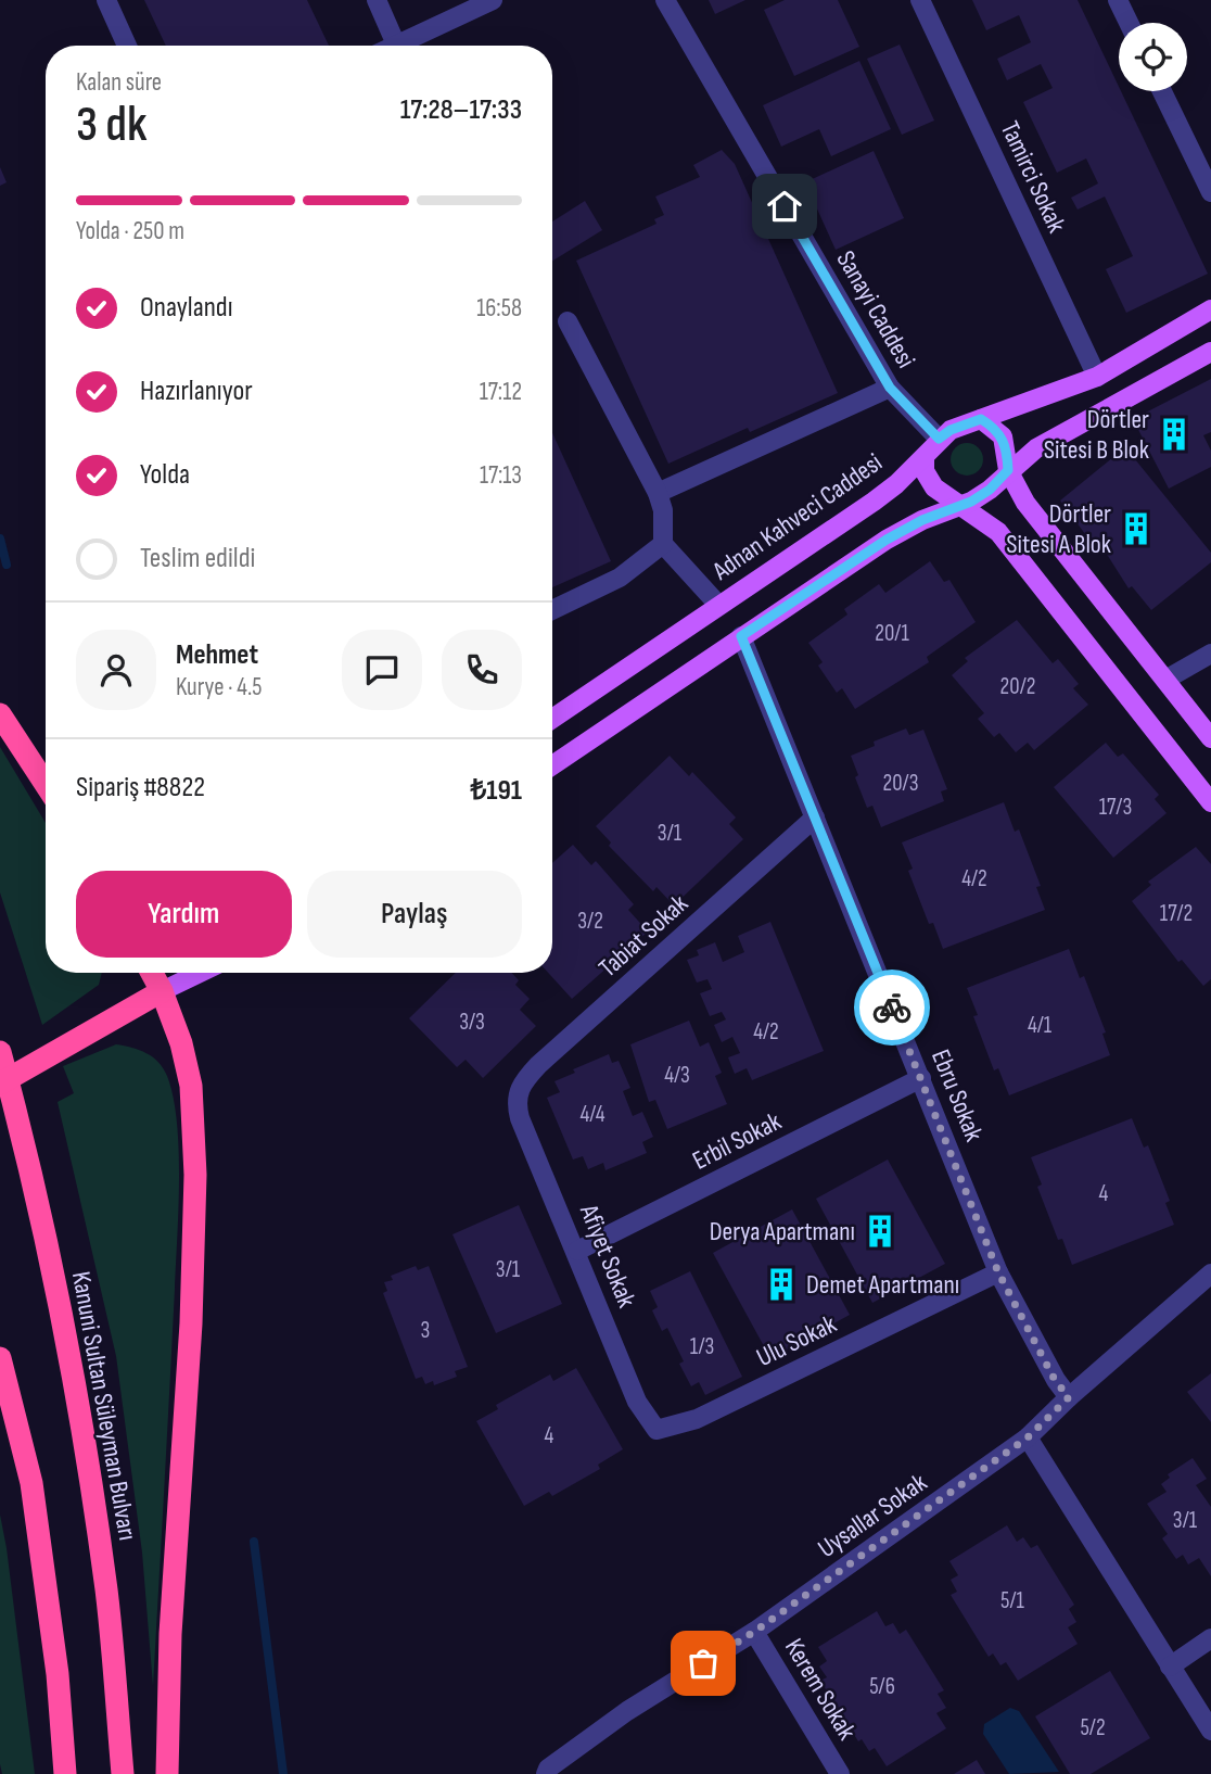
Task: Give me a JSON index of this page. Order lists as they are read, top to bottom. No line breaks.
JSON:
{"streets":{"highway":["Kanuni Sultan Süleyman Bulvarı"],"main road":["Adnan Kahveci Caddesi"],"street":["Tamirci Sokak","Sanayi Caddesi","Tabiat Sokak","Ebru Sokak","Erbil Sokak","Afiyet Sokak","Ulu Sokak","Uysallar Sokak","Kerem Sokak"]},"crossings":[["Tamirci Sokak","Adnan Kahveci Caddesi"],["Sanayi Caddesi","Adnan Kahveci Caddesi"],["Tabiat Sokak","Ebru Sokak"],["Tabiat Sokak","Afiyet Sokak"],["Ebru Sokak","Erbil Sokak"],["Ebru Sokak","Ulu Sokak"],["Ebru Sokak","Uysallar Sokak"],["Erbil Sokak","Afiyet Sokak"],["Afiyet Sokak","Ulu Sokak"],["Uysallar Sokak","Kerem Sokak"]],"places":{"building":["Dörtler Sitesi B Blok","Dörtler Sitesi A Blok","Derya Apartmanı","Demet Apartmanı"]},"house_numbers":["20/1","20/2","20/3","17/3","3/1","4/2","17/2","3/2","3/3","4/1","4/2","4/3","4/4","4","3/1","3","1/3","4","3/1","5/1","5/6","5/2"],"page":{"heading":["3 dk","Kalan süre","17:28–17:33"],"panel":["Mehmet","Kurye · 4.5","Sipariş #8822","₺191"],"bar":"Yolda · 250 m","list":[["Onaylandı","16:58"],["Hazırlanıyor","17:12"],["Yolda","17:13"],"Teslim edildi"],"buttons":["Yardım","Paylaş"]}}
